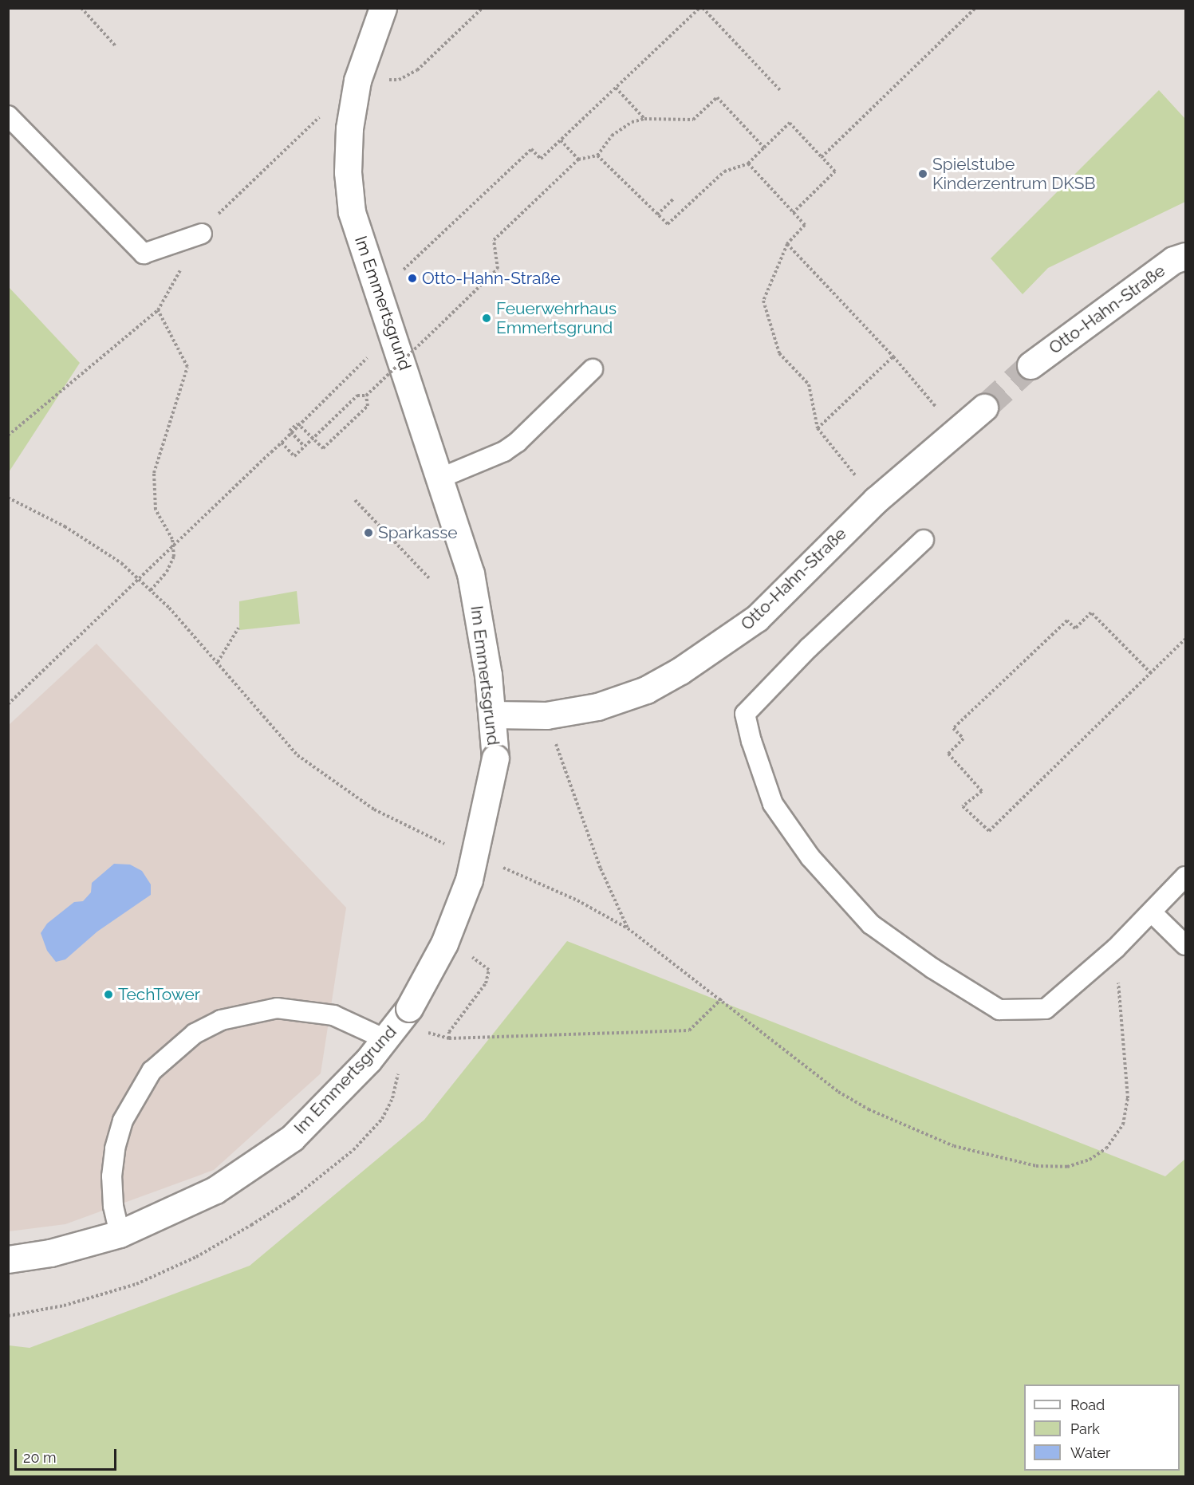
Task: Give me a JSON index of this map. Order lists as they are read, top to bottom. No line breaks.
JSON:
{"streets":{"street":["Im Emmertsgrund","Otto-Hahn-Straße"]},"crossings":[["Im Emmertsgrund","Otto-Hahn-Straße"]],"places":["Spielstube Kinderzentrum DKSB","Otto-Hahn-Straße","Feuerwehrhaus Emmertsgrund","Sparkasse","TechTower"],"legend":["Road","Park","Water"],"scale_bar":"20 m"}
